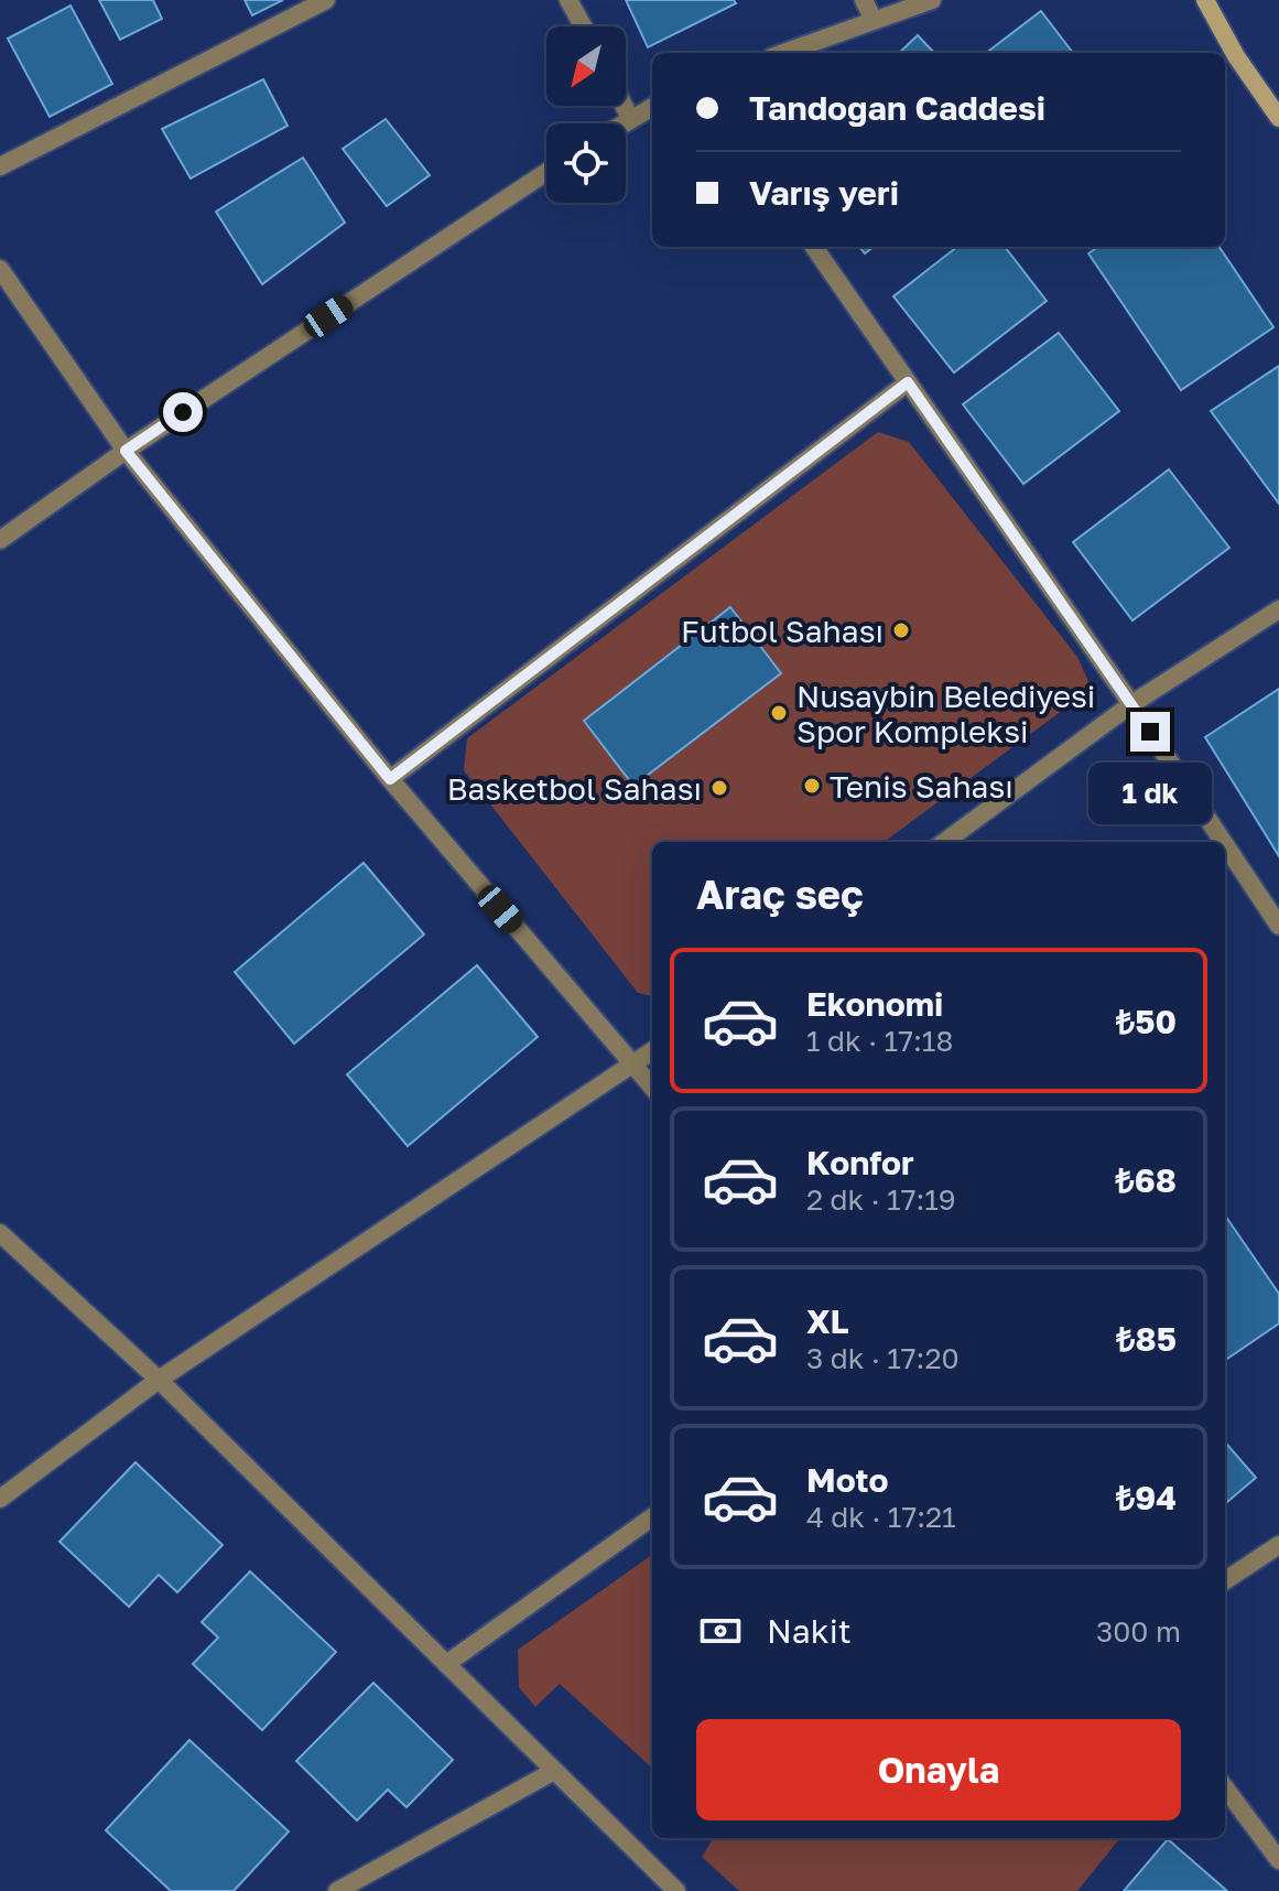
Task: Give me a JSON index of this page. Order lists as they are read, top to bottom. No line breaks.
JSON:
{"places":["Futbol Sahası","Nusaybin Belediyesi Spor Kompleksi","Tenis Sahası","Basketbol Sahası"],"north":"bottom left","page":{"banner":["Tandoğan Caddesi","Varış yeri"],"bubble":"1 dk","heading":"Araç seç","list":[{"name":"Ekonomi","note":"1 dk · 17:18","value":"₺50"},{"name":"Konfor","note":"2 dk · 17:19","value":"₺68"},{"name":"XL","note":"3 dk · 17:20","value":"₺85"},{"name":"Moto","note":"4 dk · 17:21","value":"₺94"}],"pay":["Nakit","300 m"],"buttons":"Onayla"}}
